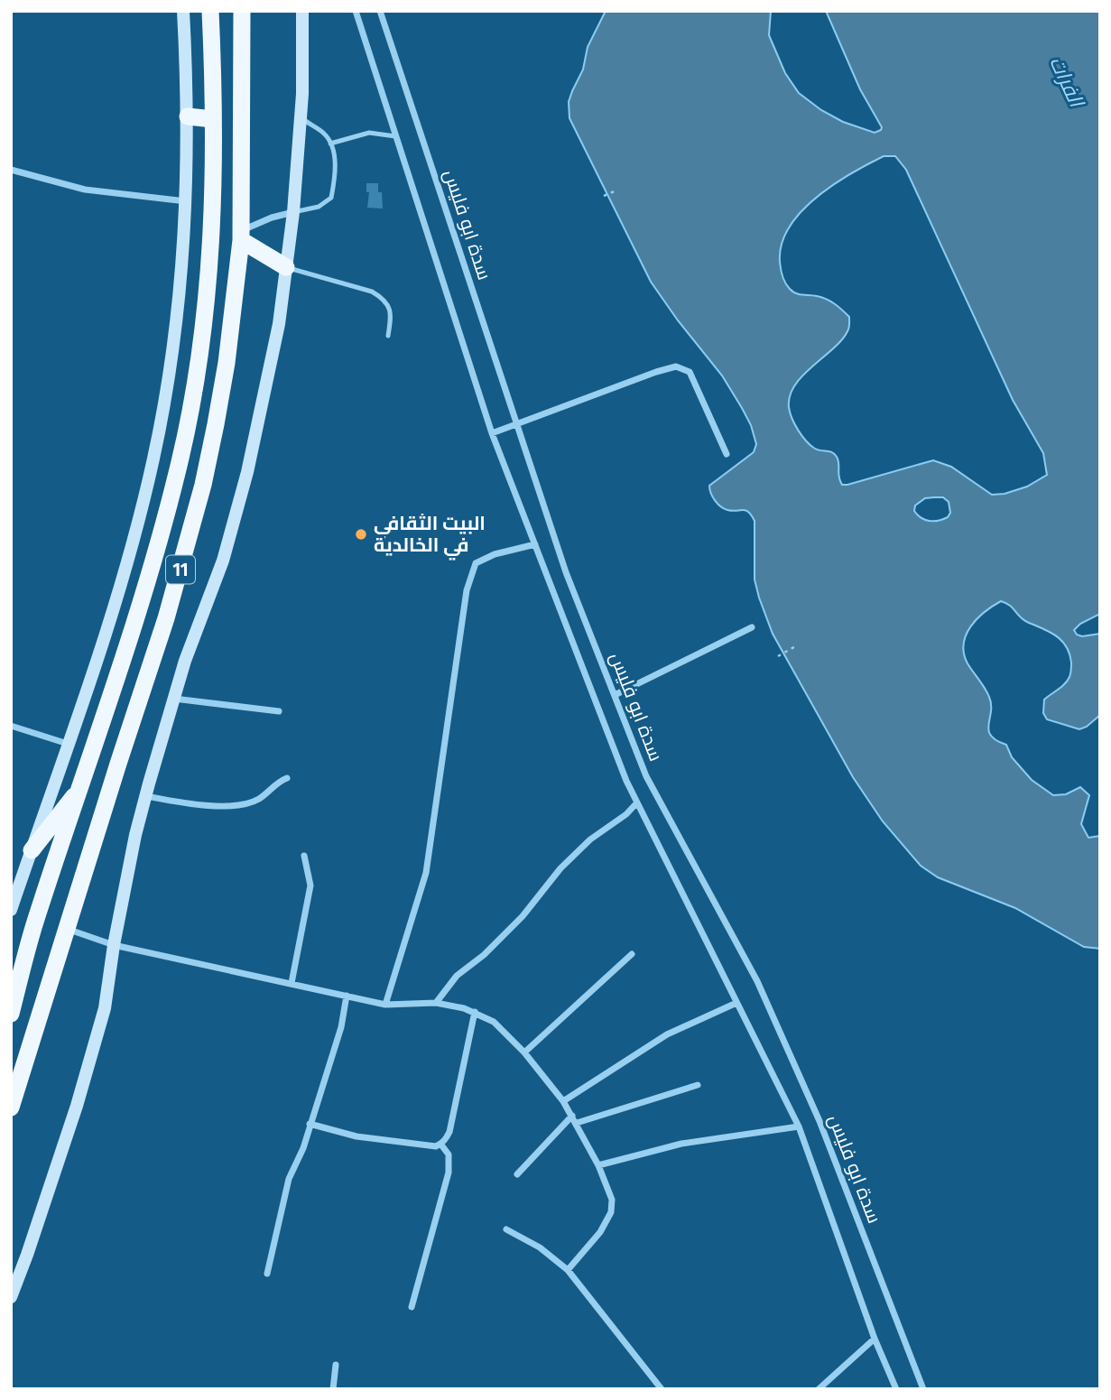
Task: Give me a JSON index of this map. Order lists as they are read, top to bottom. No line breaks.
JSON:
{"streets":{"highway":["11"],"street":["سدة ابو فليس"]},"water":["الفرات"],"places":["البيت الثقافي في الخالدية"]}
